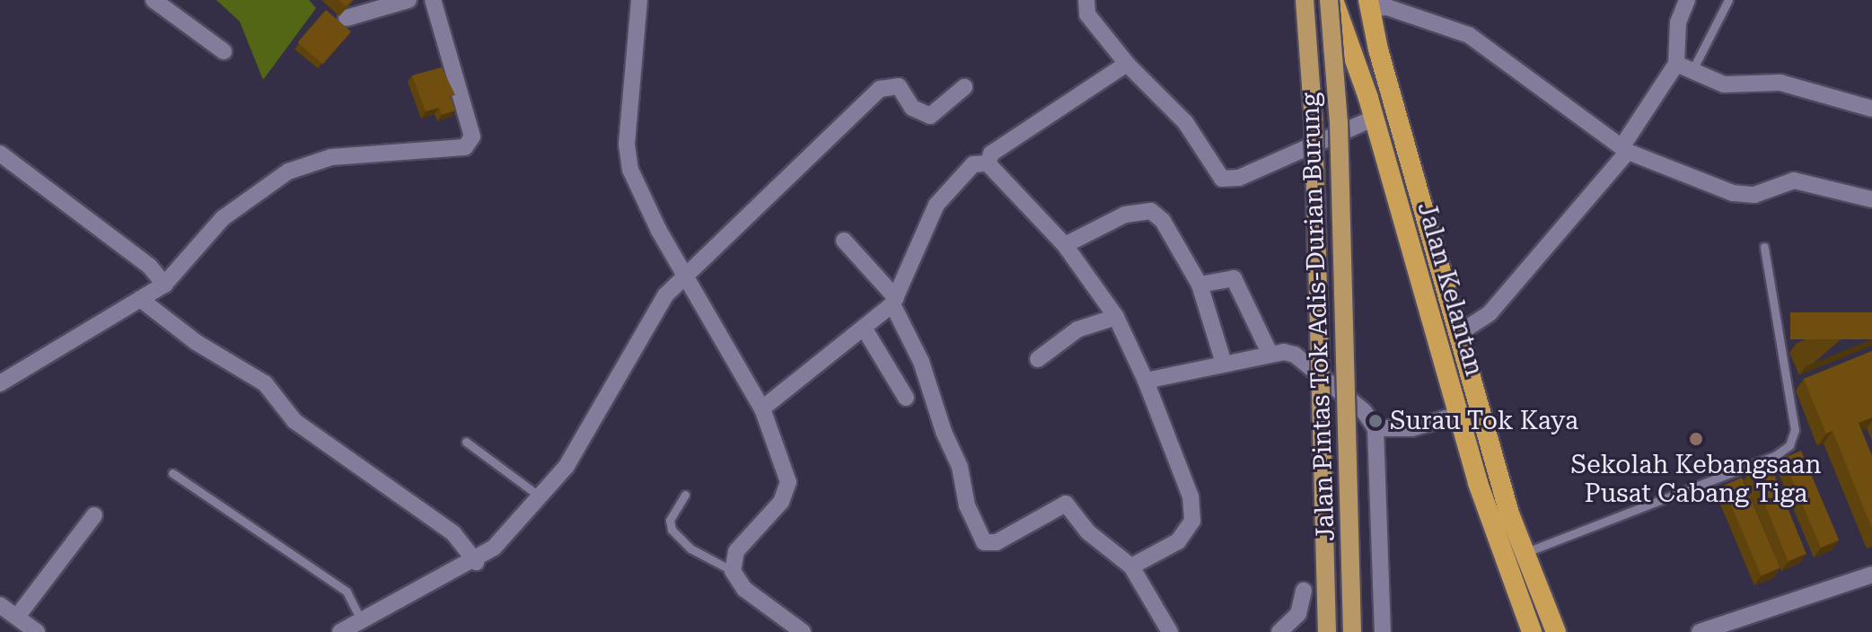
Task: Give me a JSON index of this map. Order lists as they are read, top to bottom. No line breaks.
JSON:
{"streets":{"highway":["Jalan Kelantan"],"main road":["Jalan Pintas Tok Adis-Durian Burung"]},"crossings":[["Jalan Kelantan","Jalan Pintas Tok Adis-Durian Burung"]],"places":["Surau Tok Kaya","Sekolah Kebangsaan Pusat Cabang Tiga"]}
